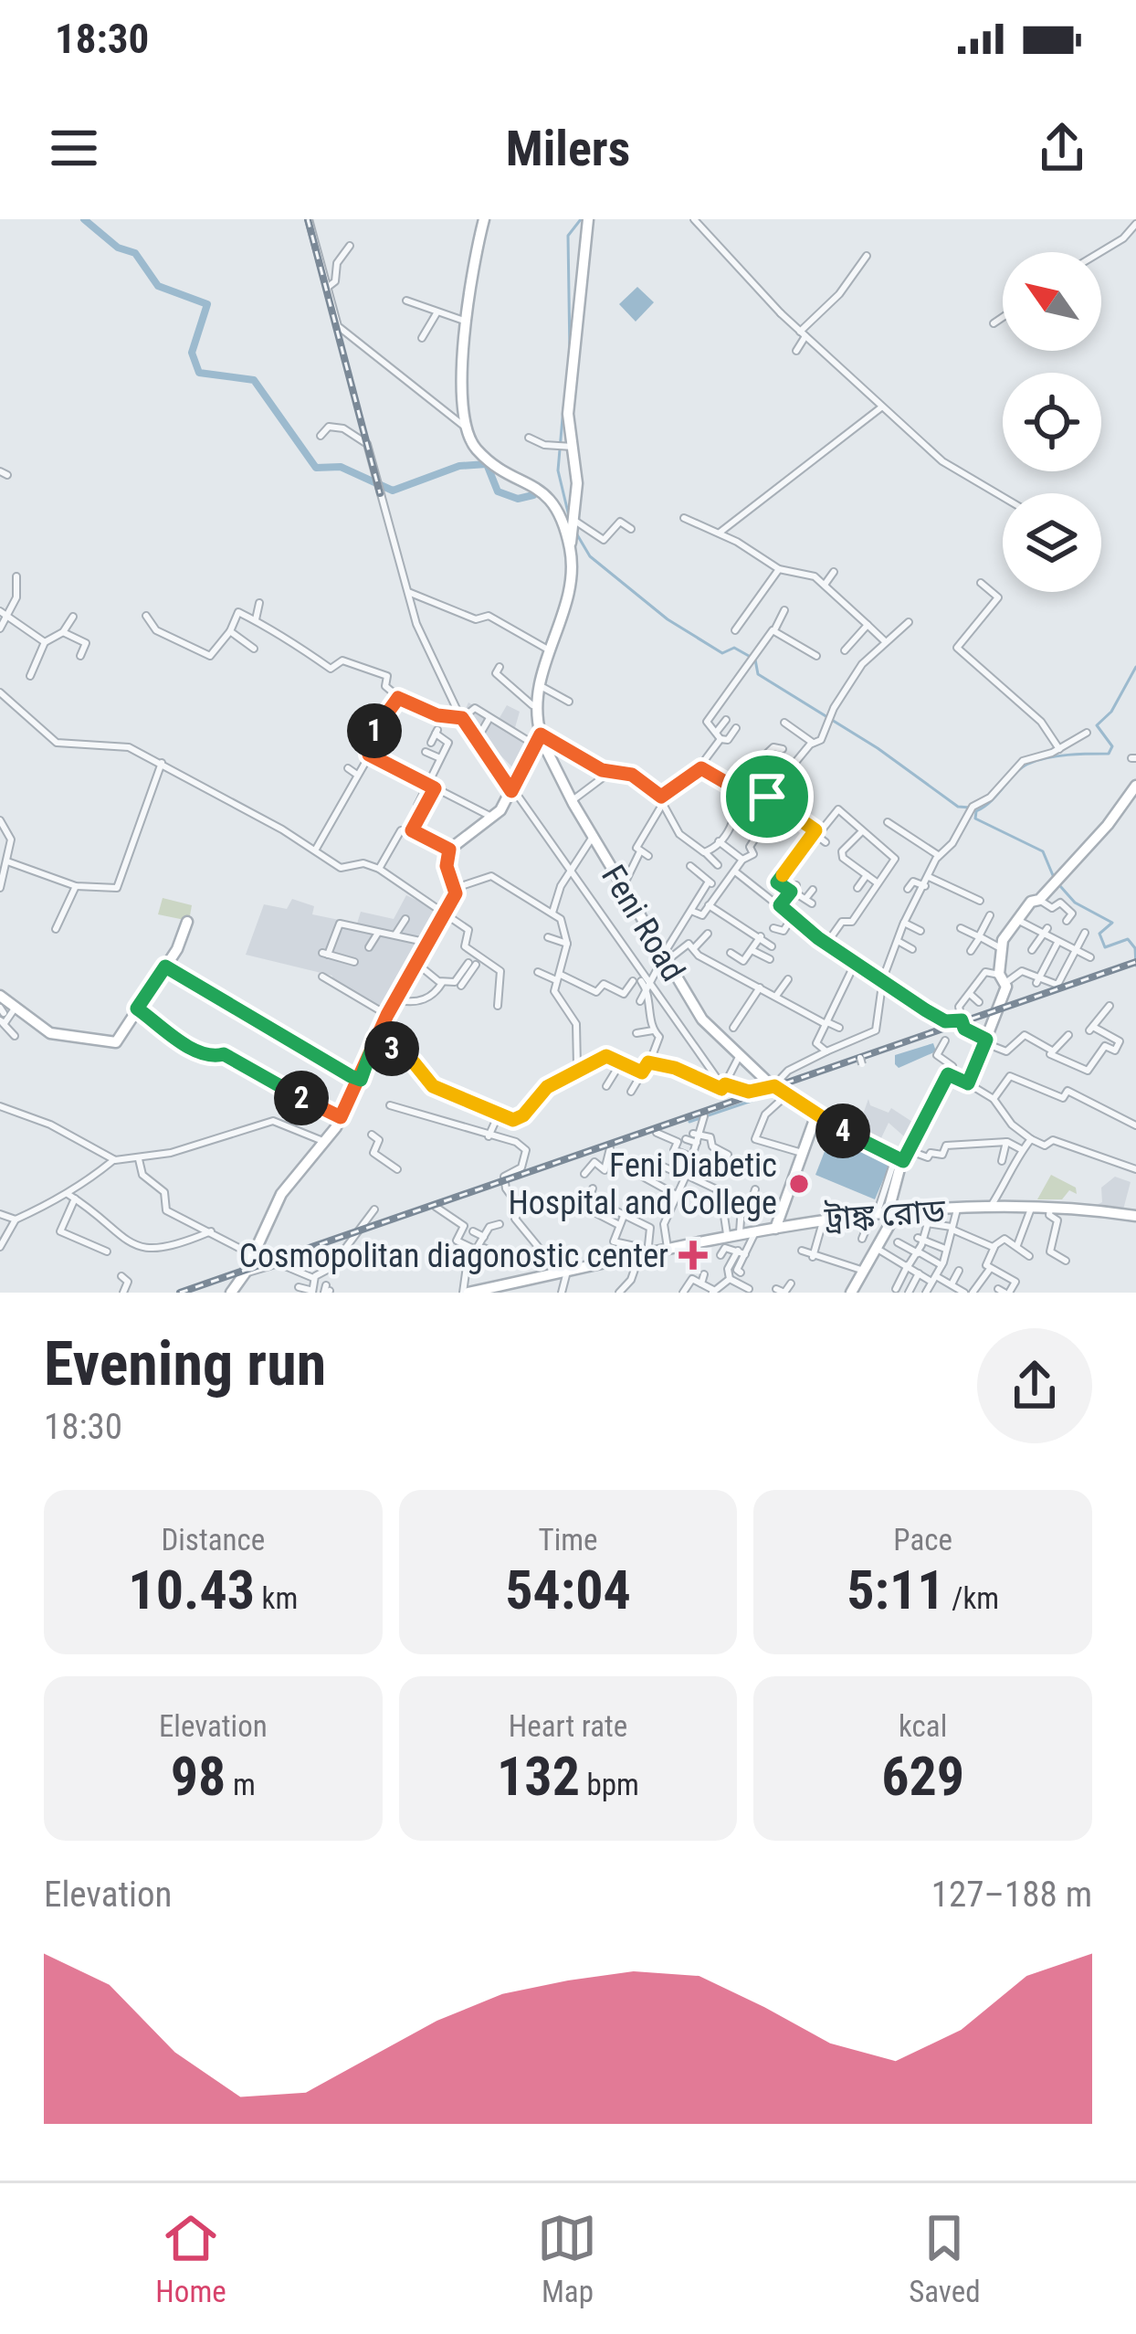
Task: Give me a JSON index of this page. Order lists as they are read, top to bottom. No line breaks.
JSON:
{"streets":{"main road":["Feni Road","ট্রাঙ্ক রোড"]},"places":{"other":["Feni Diabetic Hospital and College"],"health":["Cosmopolitan diagonostic center"]},"north":"top left","page":{"status":"18:30","header":"Milers","pins":["1","3","2","4"],"heading":["Evening run","18:30"],"stats":[["Distance","10.43 km"],["Time","54:04"],["Pace","5:11 /km"],["Elevation","98 m"],["Heart rate","132 bpm"],["kcal","629"]],"chart":["Elevation","127–188 m"],"tabs":["Home","Map","Saved"]}}
